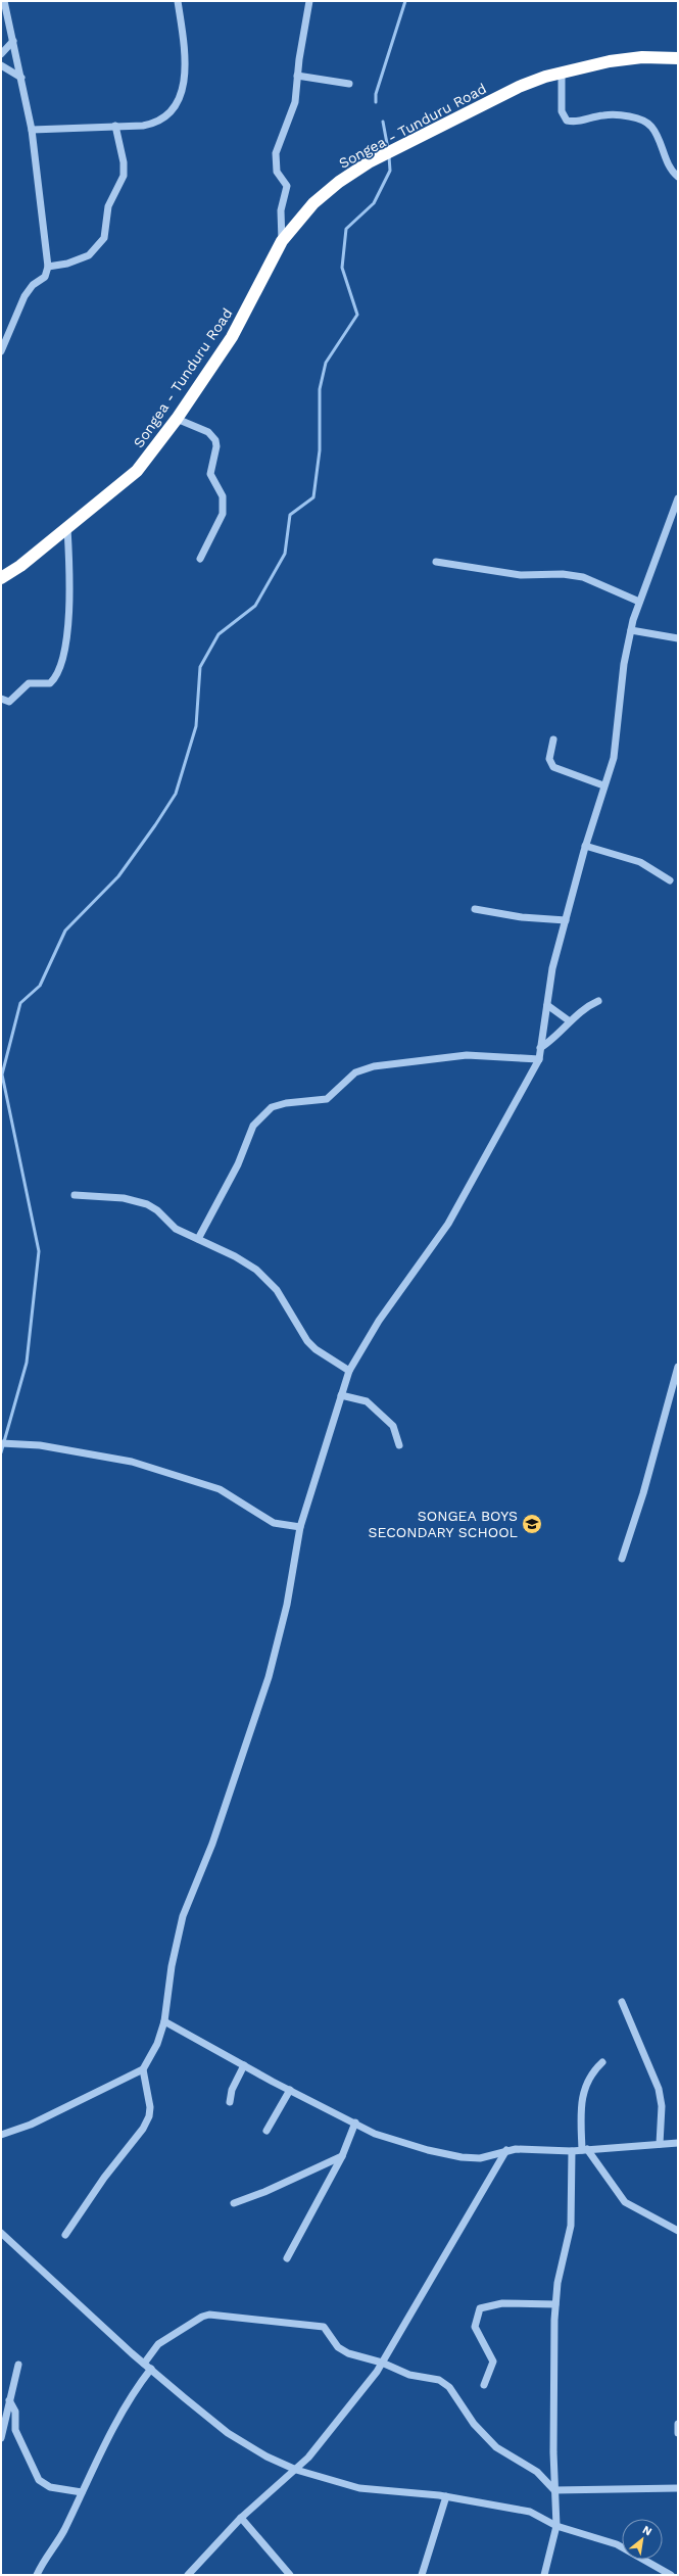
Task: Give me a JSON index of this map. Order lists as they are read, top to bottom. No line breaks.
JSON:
{"streets":{"highway":["Songea - Tunduru Road"]},"places":{"school or university":["SONGEA BOYS SECONDARY SCHOOL"]},"north":"top right"}
